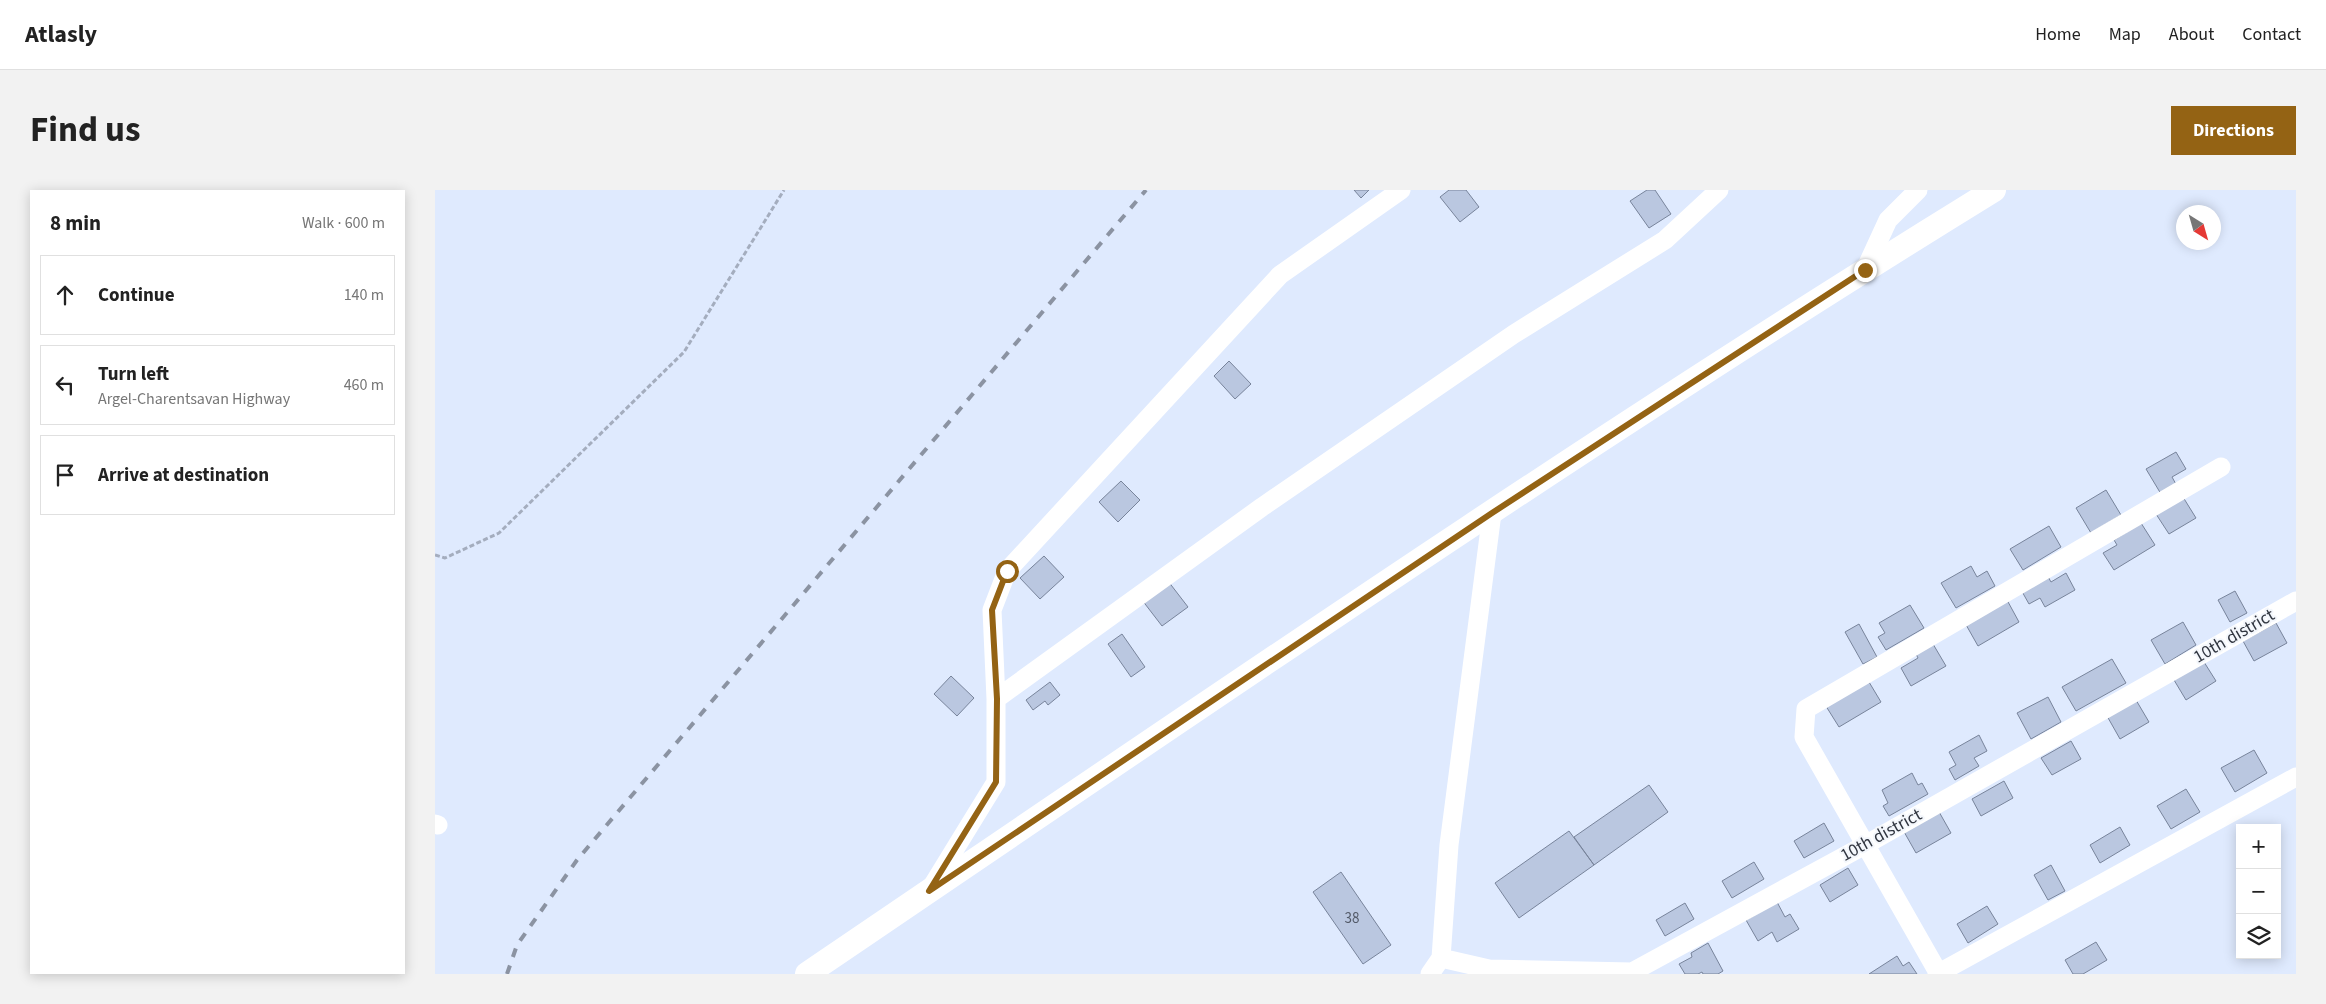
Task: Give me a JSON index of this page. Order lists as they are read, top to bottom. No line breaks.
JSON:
{"streets":{"street":["10th district"]},"house_numbers":["38"],"north":"bottom right","page":{"header":"Atlasly","nav":["Home","Map","About","Contact"],"title":"Find us","buttons":"Directions","heading":["8 min","Walk · 600 m"],"list":[["Continue","140 m"],["Turn left","Argel-Charentsavan Highway","460 m"],"Arrive at destination"],"map_buttons":["+","−"]}}
